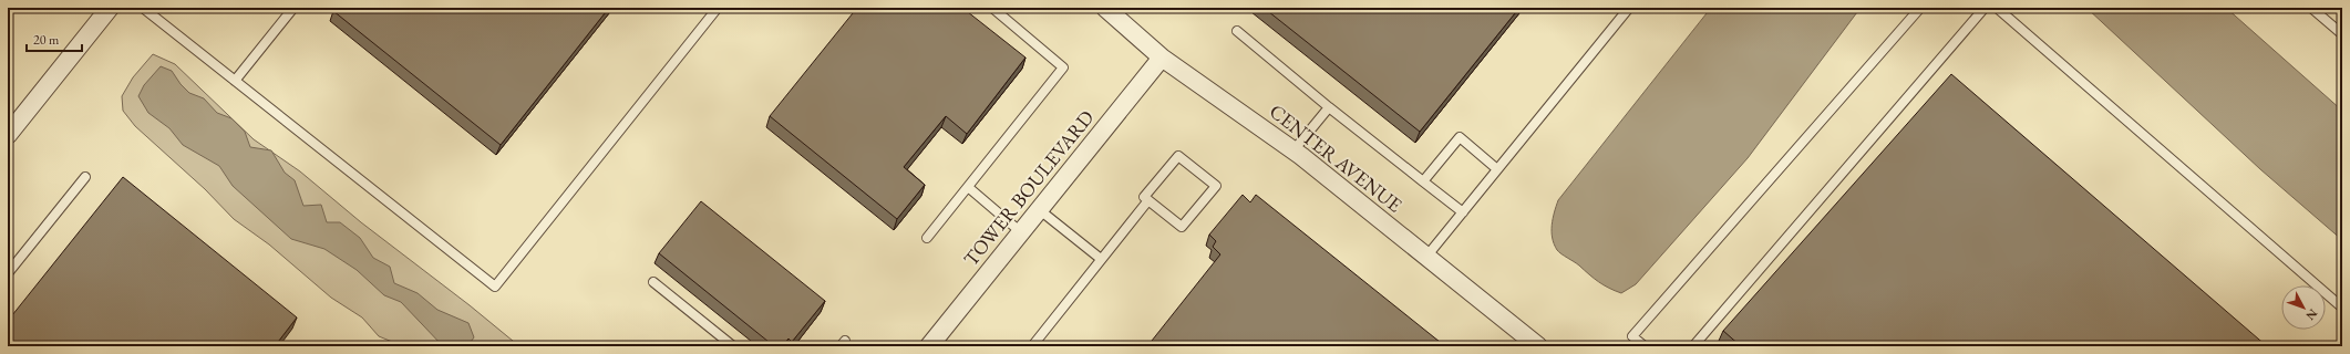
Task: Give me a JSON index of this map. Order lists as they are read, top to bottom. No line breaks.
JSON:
{"streets":{"street":["CENTER AVENUE","TOWER BOULEVARD"]},"crossings":[["CENTER AVENUE","TOWER BOULEVARD"]],"scale_bar":"20 m","north":"bottom right"}
